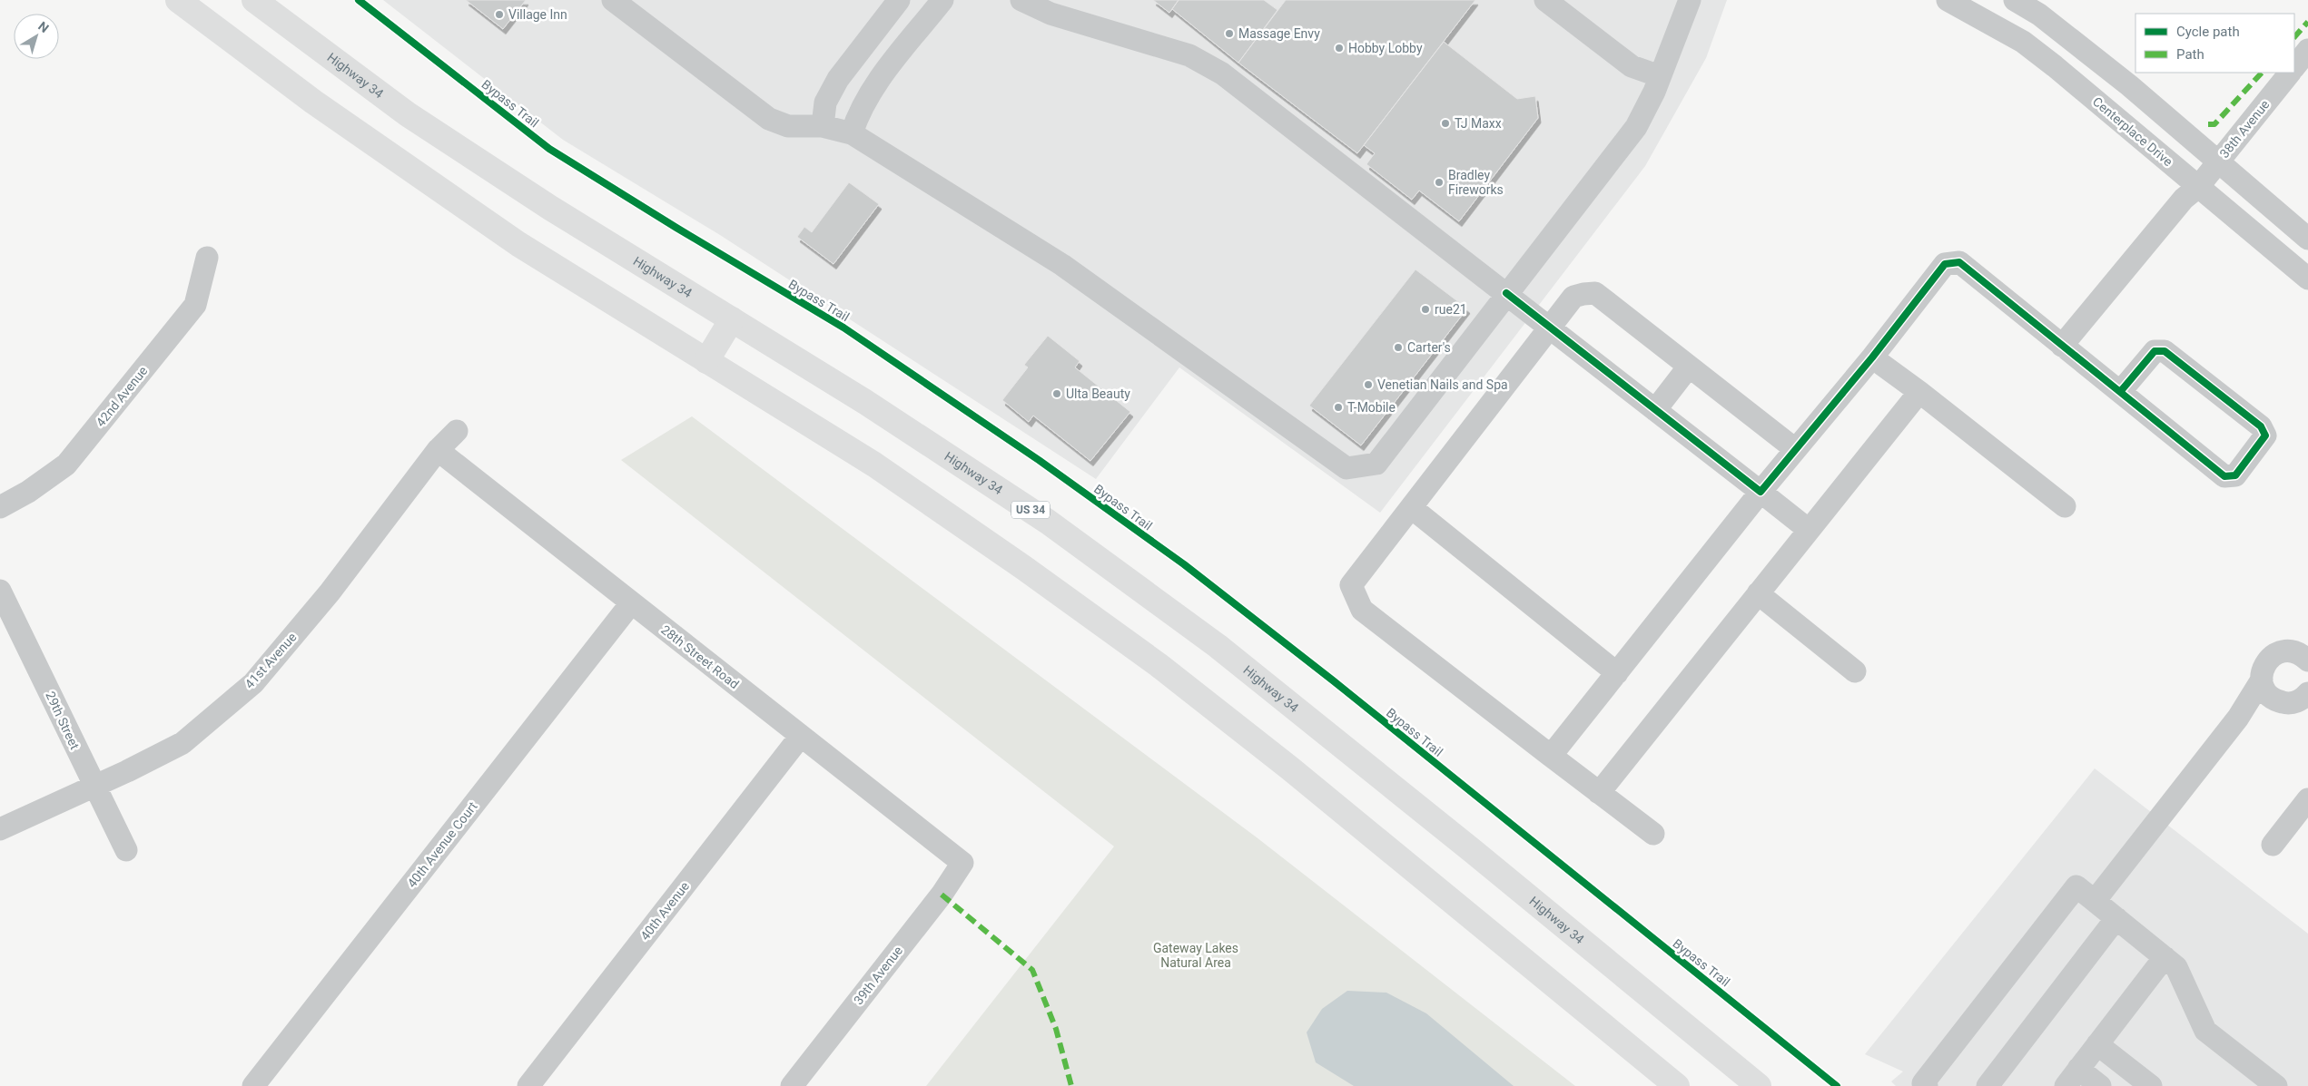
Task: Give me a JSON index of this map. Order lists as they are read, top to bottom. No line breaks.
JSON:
{"streets":{"highway":["Highway 34","US 34"],"street":["38th Avenue","Centerplace Drive","42nd Avenue","28th Street Road","41st Avenue","29th Street","40th Avenue Court","40th Avenue","39th Avenue"],"cycle path":["Bypass Trail"]},"crossings":[["38th Avenue","Centerplace Drive"],["28th Street Road","41st Avenue"],["28th Street Road","40th Avenue Court"],["28th Street Road","40th Avenue"],["28th Street Road","39th Avenue"],["41st Avenue","29th Street"]],"parks":["Gateway Lakes Natural Area"],"places":["Village Inn","Massage Envy","Hobby Lobby","TJ Maxx","Bradley Fireworks","rue21","Carter's","Venetian Nails and Spa","Ulta Beauty","T-Mobile"],"legend":["Cycle path","Path"],"north":"top right"}
